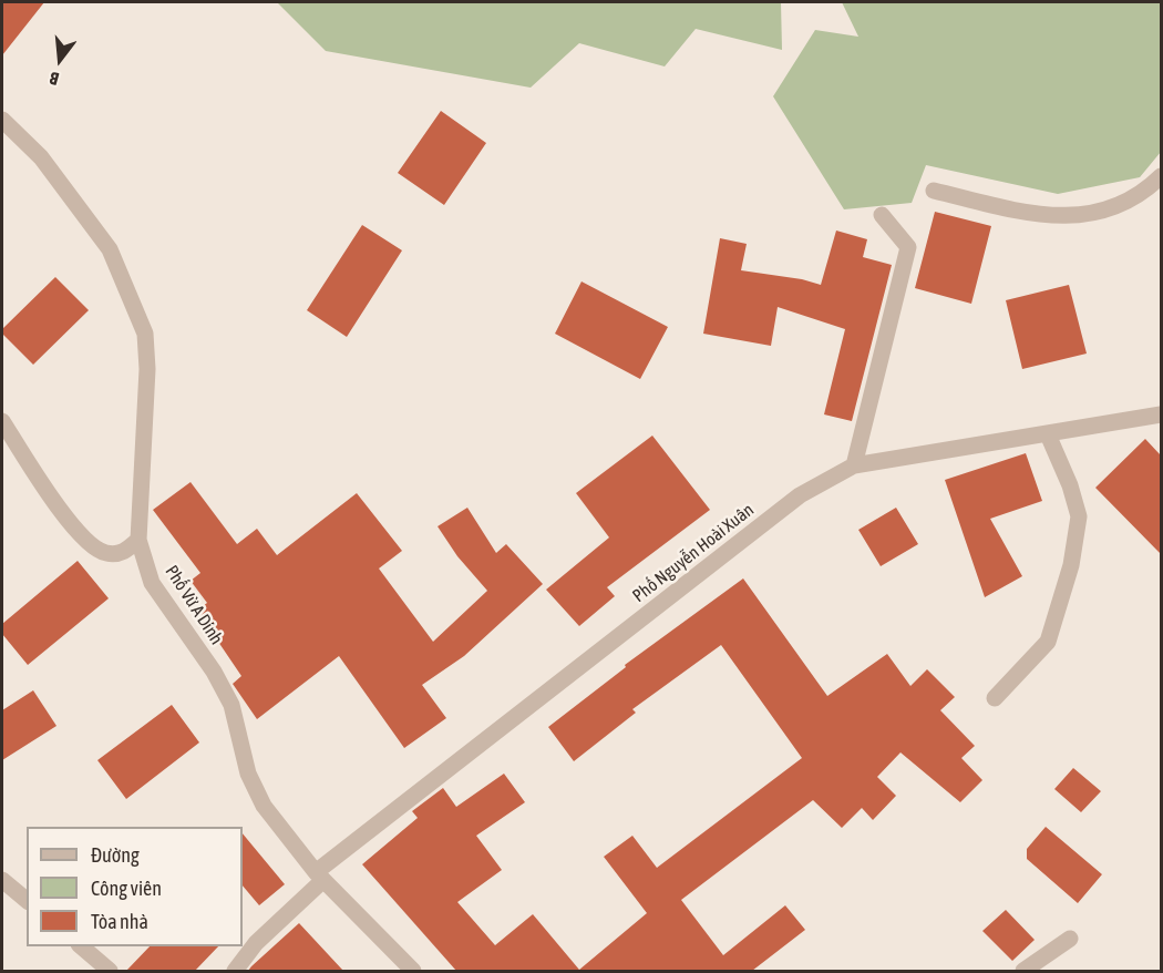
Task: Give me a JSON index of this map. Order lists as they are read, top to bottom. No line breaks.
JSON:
{"streets":{"street":["Phố Nguyễn Hoài Xuân","Phố Vừ A Dính"]},"crossings":[["Phố Nguyễn Hoài Xuân","Phố Vừ A Dính"]],"legend":["Đường","Công viên","Tòa nhà"],"north":"bottom"}
